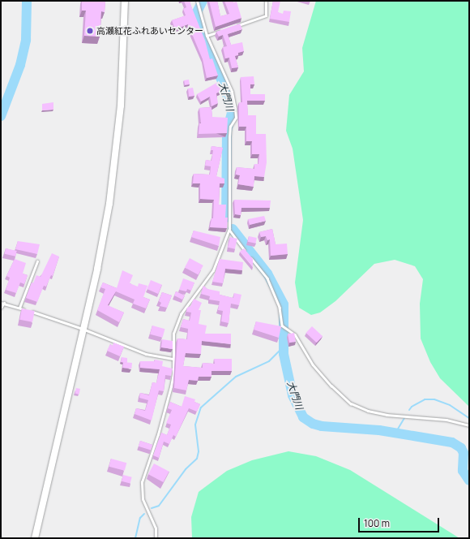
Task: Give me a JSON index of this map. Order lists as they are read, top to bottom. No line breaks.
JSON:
{"water":["大門川"],"places":["高瀬紅花ふれあいセンター"],"scale_bar":"100 m"}
